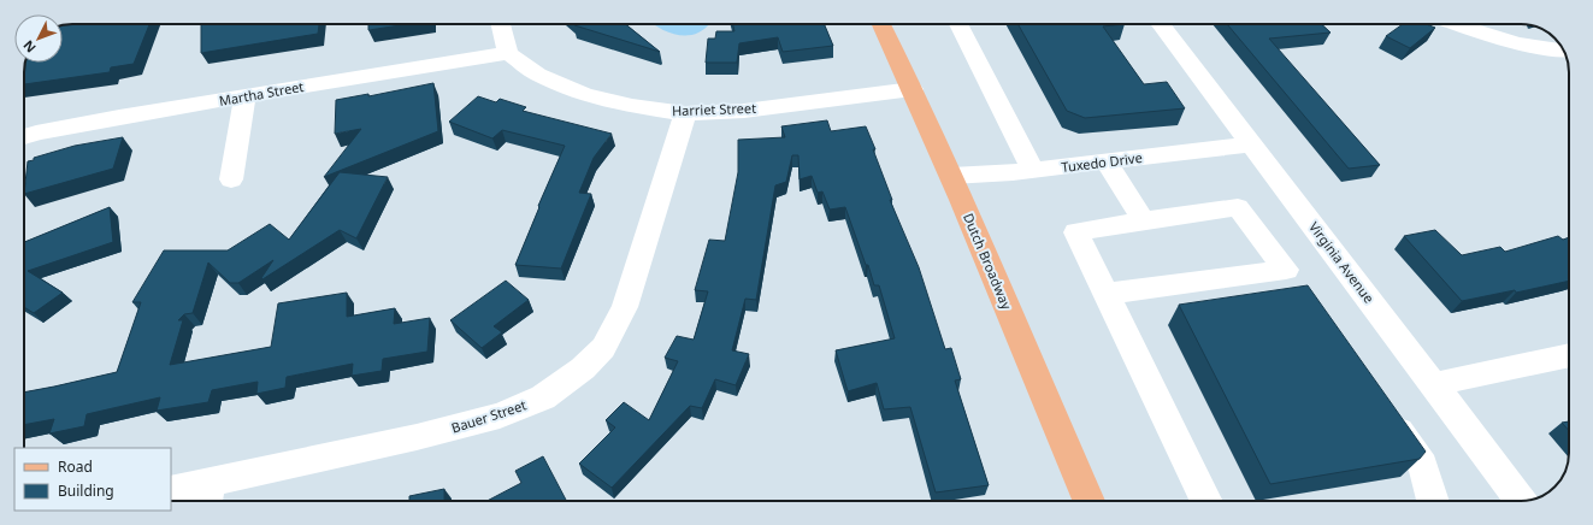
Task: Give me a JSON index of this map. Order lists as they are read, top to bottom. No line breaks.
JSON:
{"streets":{"main road":["Dutch Broadway"],"street":["Martha Street","Harriet Street","Tuxedo Drive","Virginia Avenue","Bauer Street"]},"crossings":[["Martha Street","Harriet Street"],["Harriet Street","Dutch Broadway"],["Harriet Street","Bauer Street"],["Tuxedo Drive","Dutch Broadway"],["Tuxedo Drive","Virginia Avenue"]],"legend":["Road","Building"],"north":"bottom left"}
